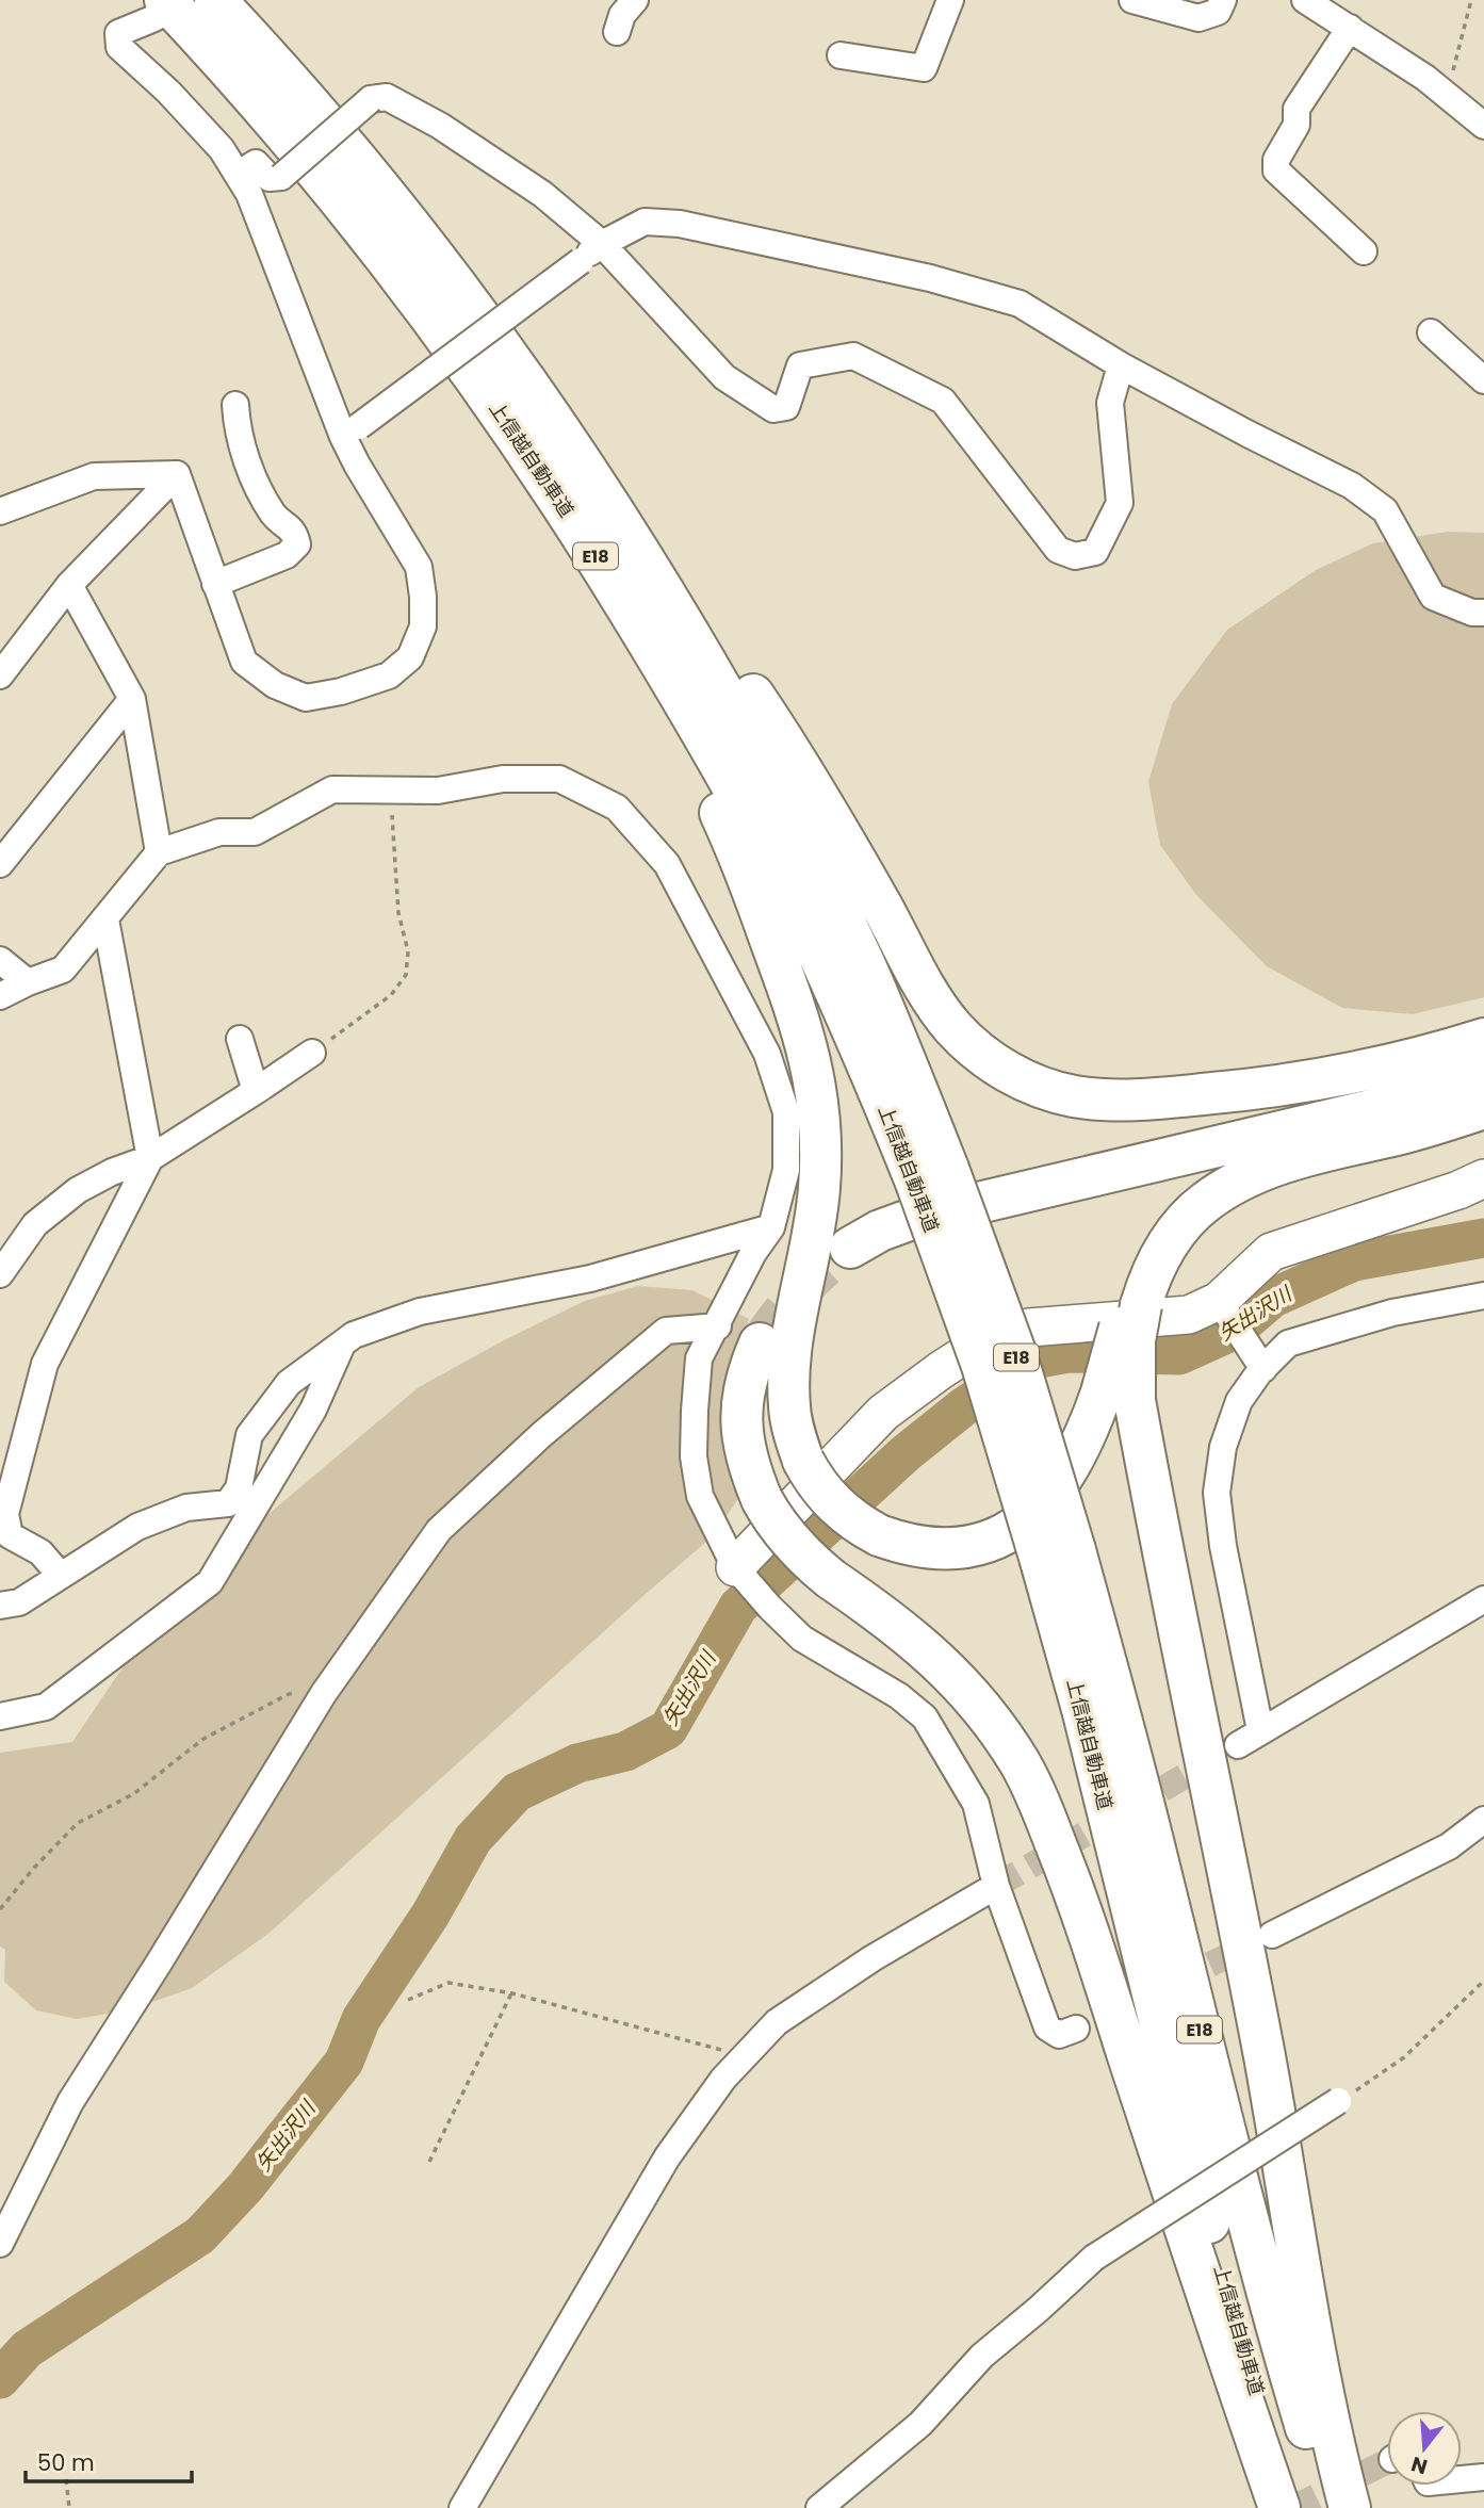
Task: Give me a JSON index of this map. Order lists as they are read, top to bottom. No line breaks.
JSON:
{"streets":{"highway":["上信越自動車道","E18"]},"water":["矢出沢川"],"scale_bar":"50 m","north":"bottom"}
